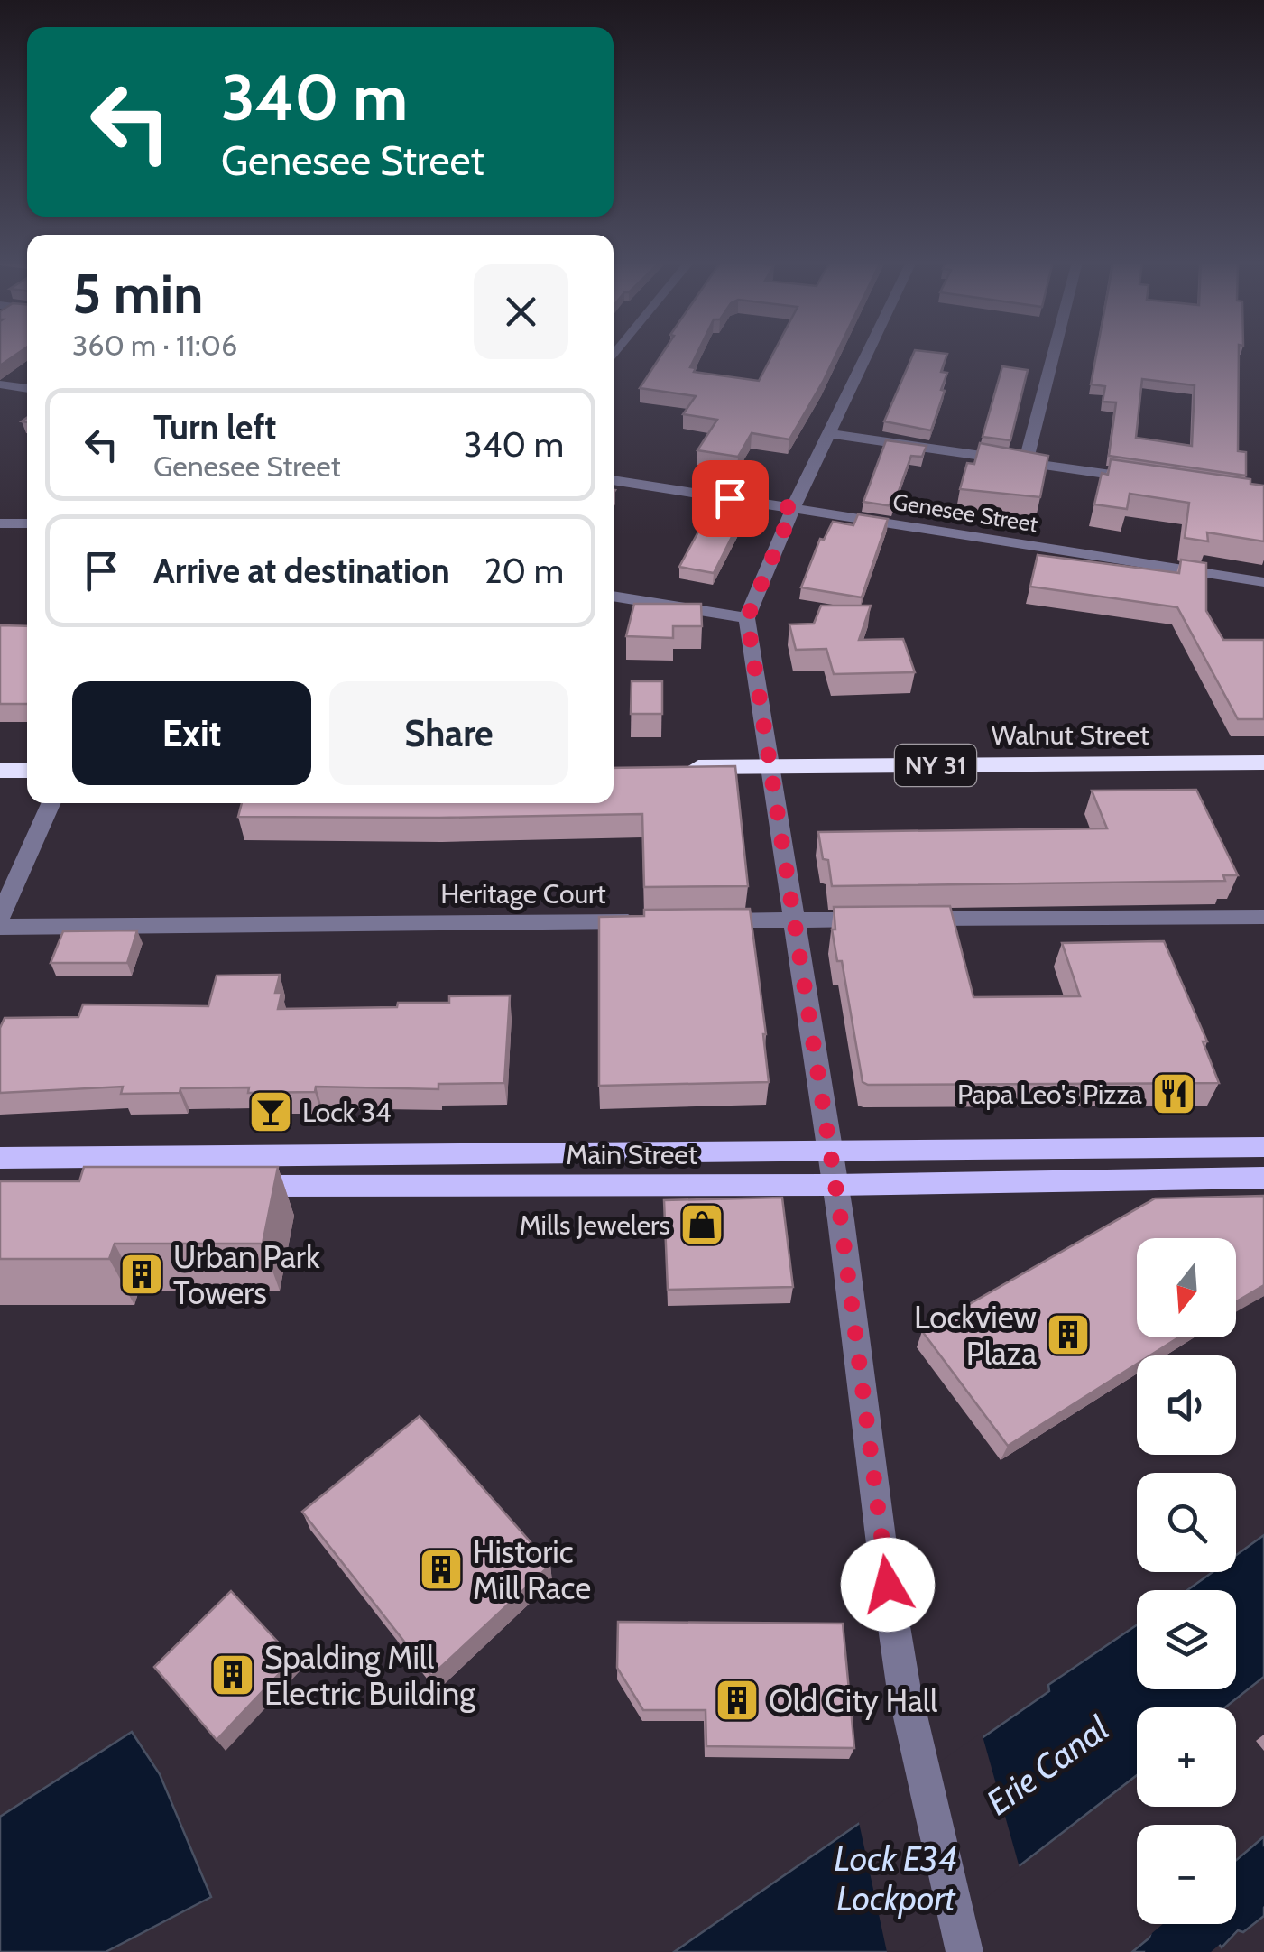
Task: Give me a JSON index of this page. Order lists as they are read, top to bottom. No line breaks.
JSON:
{"streets":{"highway":["Walnut Street","NY 31"],"main road":["Main Street"],"street":["Genesee Street","Heritage Court"]},"water":["Erie Canal","Lock E34 Lockport"],"places":{"restaurant":["Papa Leo's Pizza"],"bar":["Lock 34"],"shop":["Mills Jewelers"],"building":["Urban Park Towers","Lockview Plaza","Historic Mill Race","Spalding Mill Electric Building","Old City Hall"]},"north":"bottom","page":{"turn":["340 m","Genesee Street"],"heading":["5 min","360 m · 11:06"],"list":[{"name":"Turn left","note":"Genesee Street","value":"340 m"},{"name":"Arrive at destination","value":"20 m"}],"buttons":["Exit","Share"],"map_buttons":["+","−"]}}
